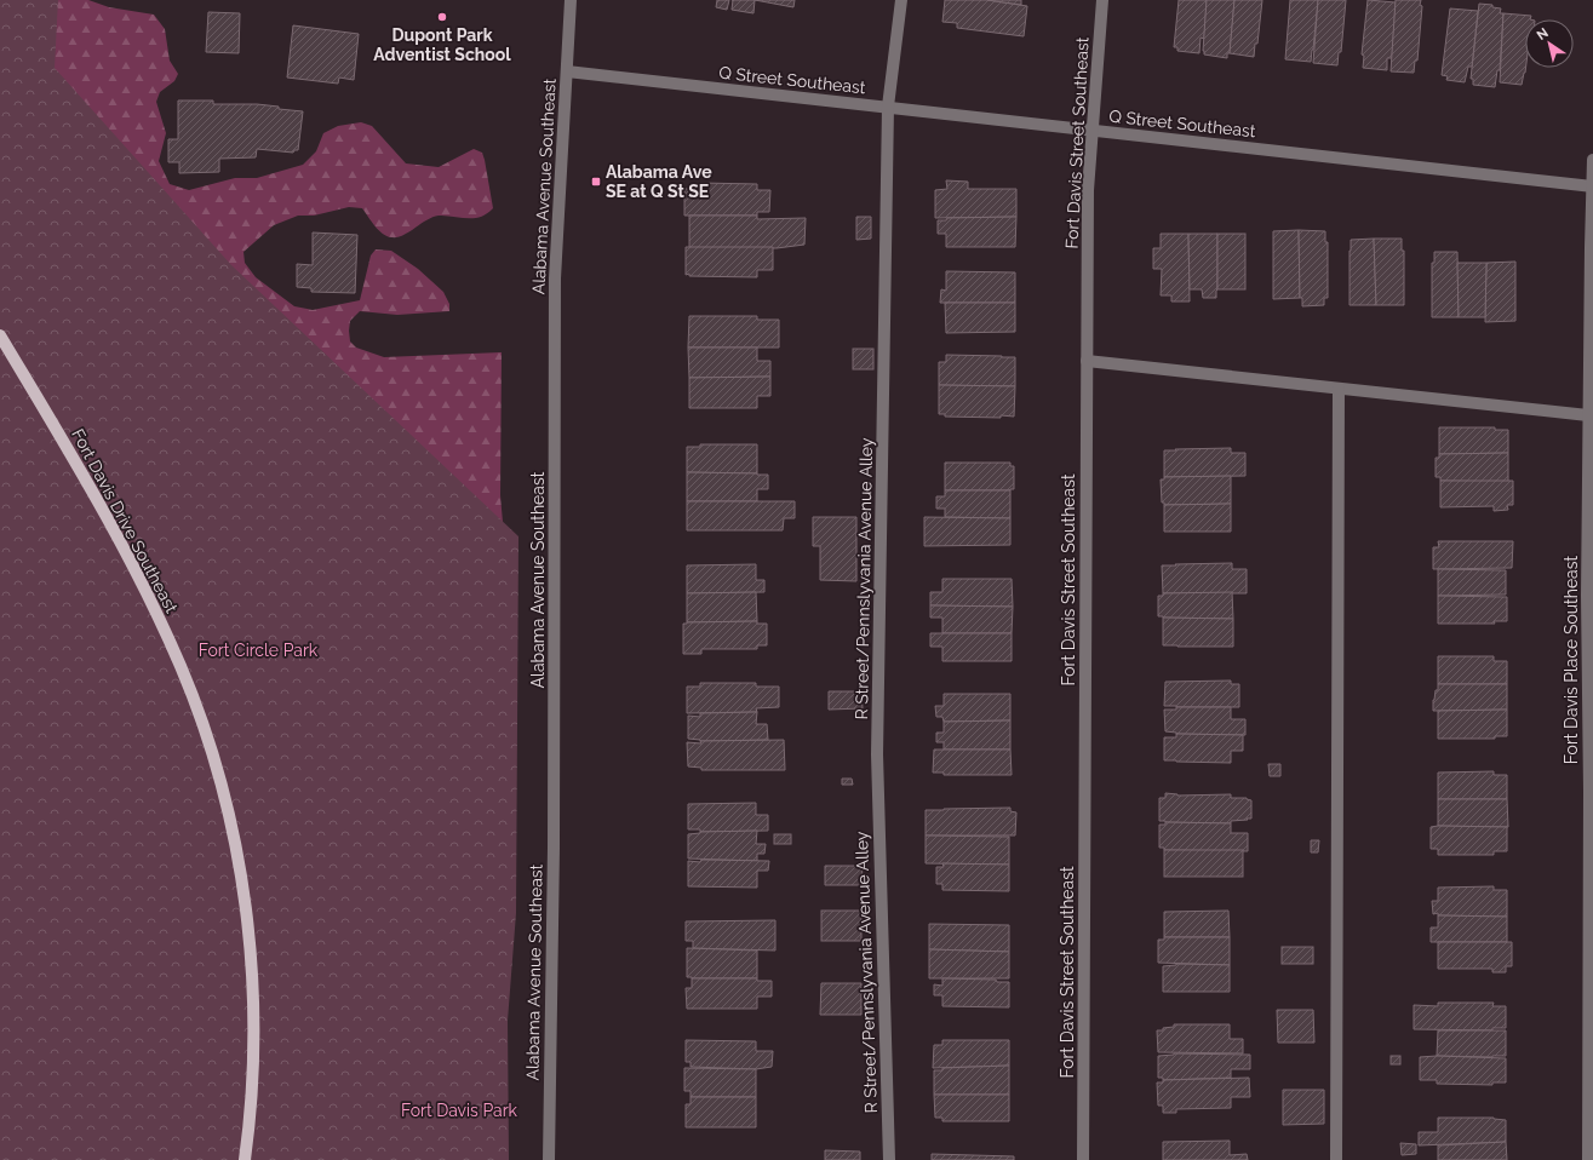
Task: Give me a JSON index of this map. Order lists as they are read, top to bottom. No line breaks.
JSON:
{"streets":{"main road":["Fort Davis Drive Southeast"],"street":["Q Street Southeast","Fort Davis Street Southeast","Alabama Avenue Southeast","R Street/Pennslyvania Avenue Alley","Fort Davis Place Southeast"]},"crossings":[["Q Street Southeast","Fort Davis Street Southeast"],["Q Street Southeast","Alabama Avenue Southeast"],["Q Street Southeast","R Street/Pennslyvania Avenue Alley"],["Q Street Southeast","Fort Davis Place Southeast"]],"parks":["Fort Circle Park","Fort Davis Park"],"places":{"other":["Dupont Park Adventist School"],"transit":["Alabama Ave SE at Q St SE"]},"north":"top left"}
